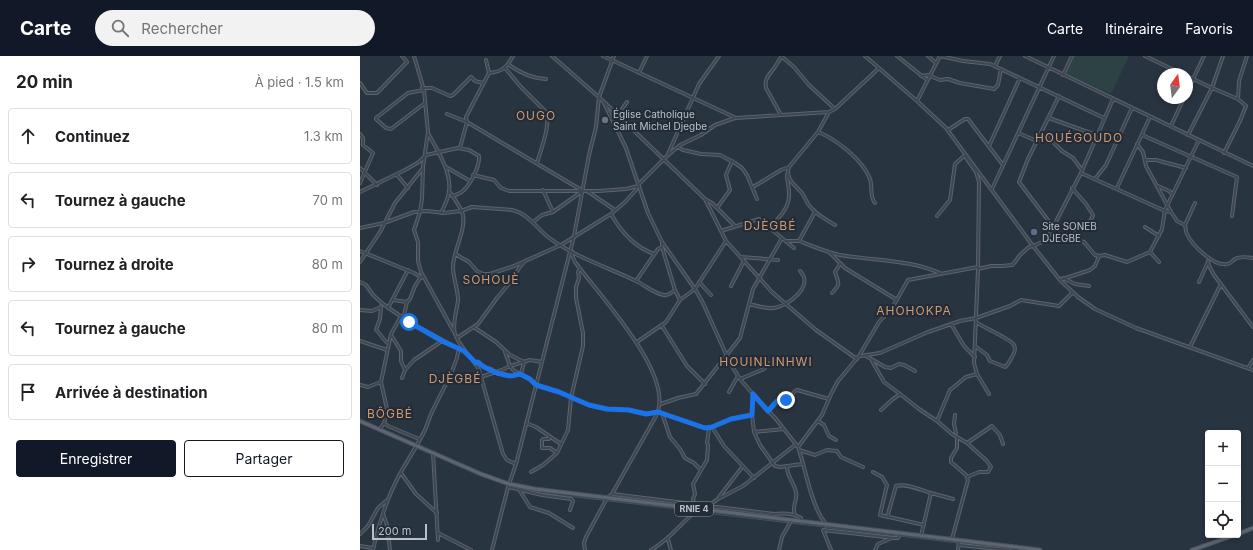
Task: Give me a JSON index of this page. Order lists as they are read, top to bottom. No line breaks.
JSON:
{"streets":{"main road":["RNIE 4"]},"districts":["OUGO","HOUÉGOUDO","DJÈGBÉ","SOHOUÈ","AHOHOKPA","HOUINLINHWI","DJÈGBÉ","BÔGBÉ"],"places":["Église Catholique Saint Michel Djegbe","Site SONEB DJEGBE"],"scale_bar":"200 m","north":"top","page":{"header":"Carte","search":"Rechercher","nav":["Carte","Itinéraire","Favoris"],"heading":["20 min","À pied · 1.5 km"],"list":[["Continuez","1.3 km"],["Tournez à gauche","70 m"],["Tournez à droite","80 m"],["Tournez à gauche","80 m"],"Arrivée à destination"],"buttons":["Enregistrer","Partager"],"map_buttons":["+","−"],"scale":"200 m"}}
